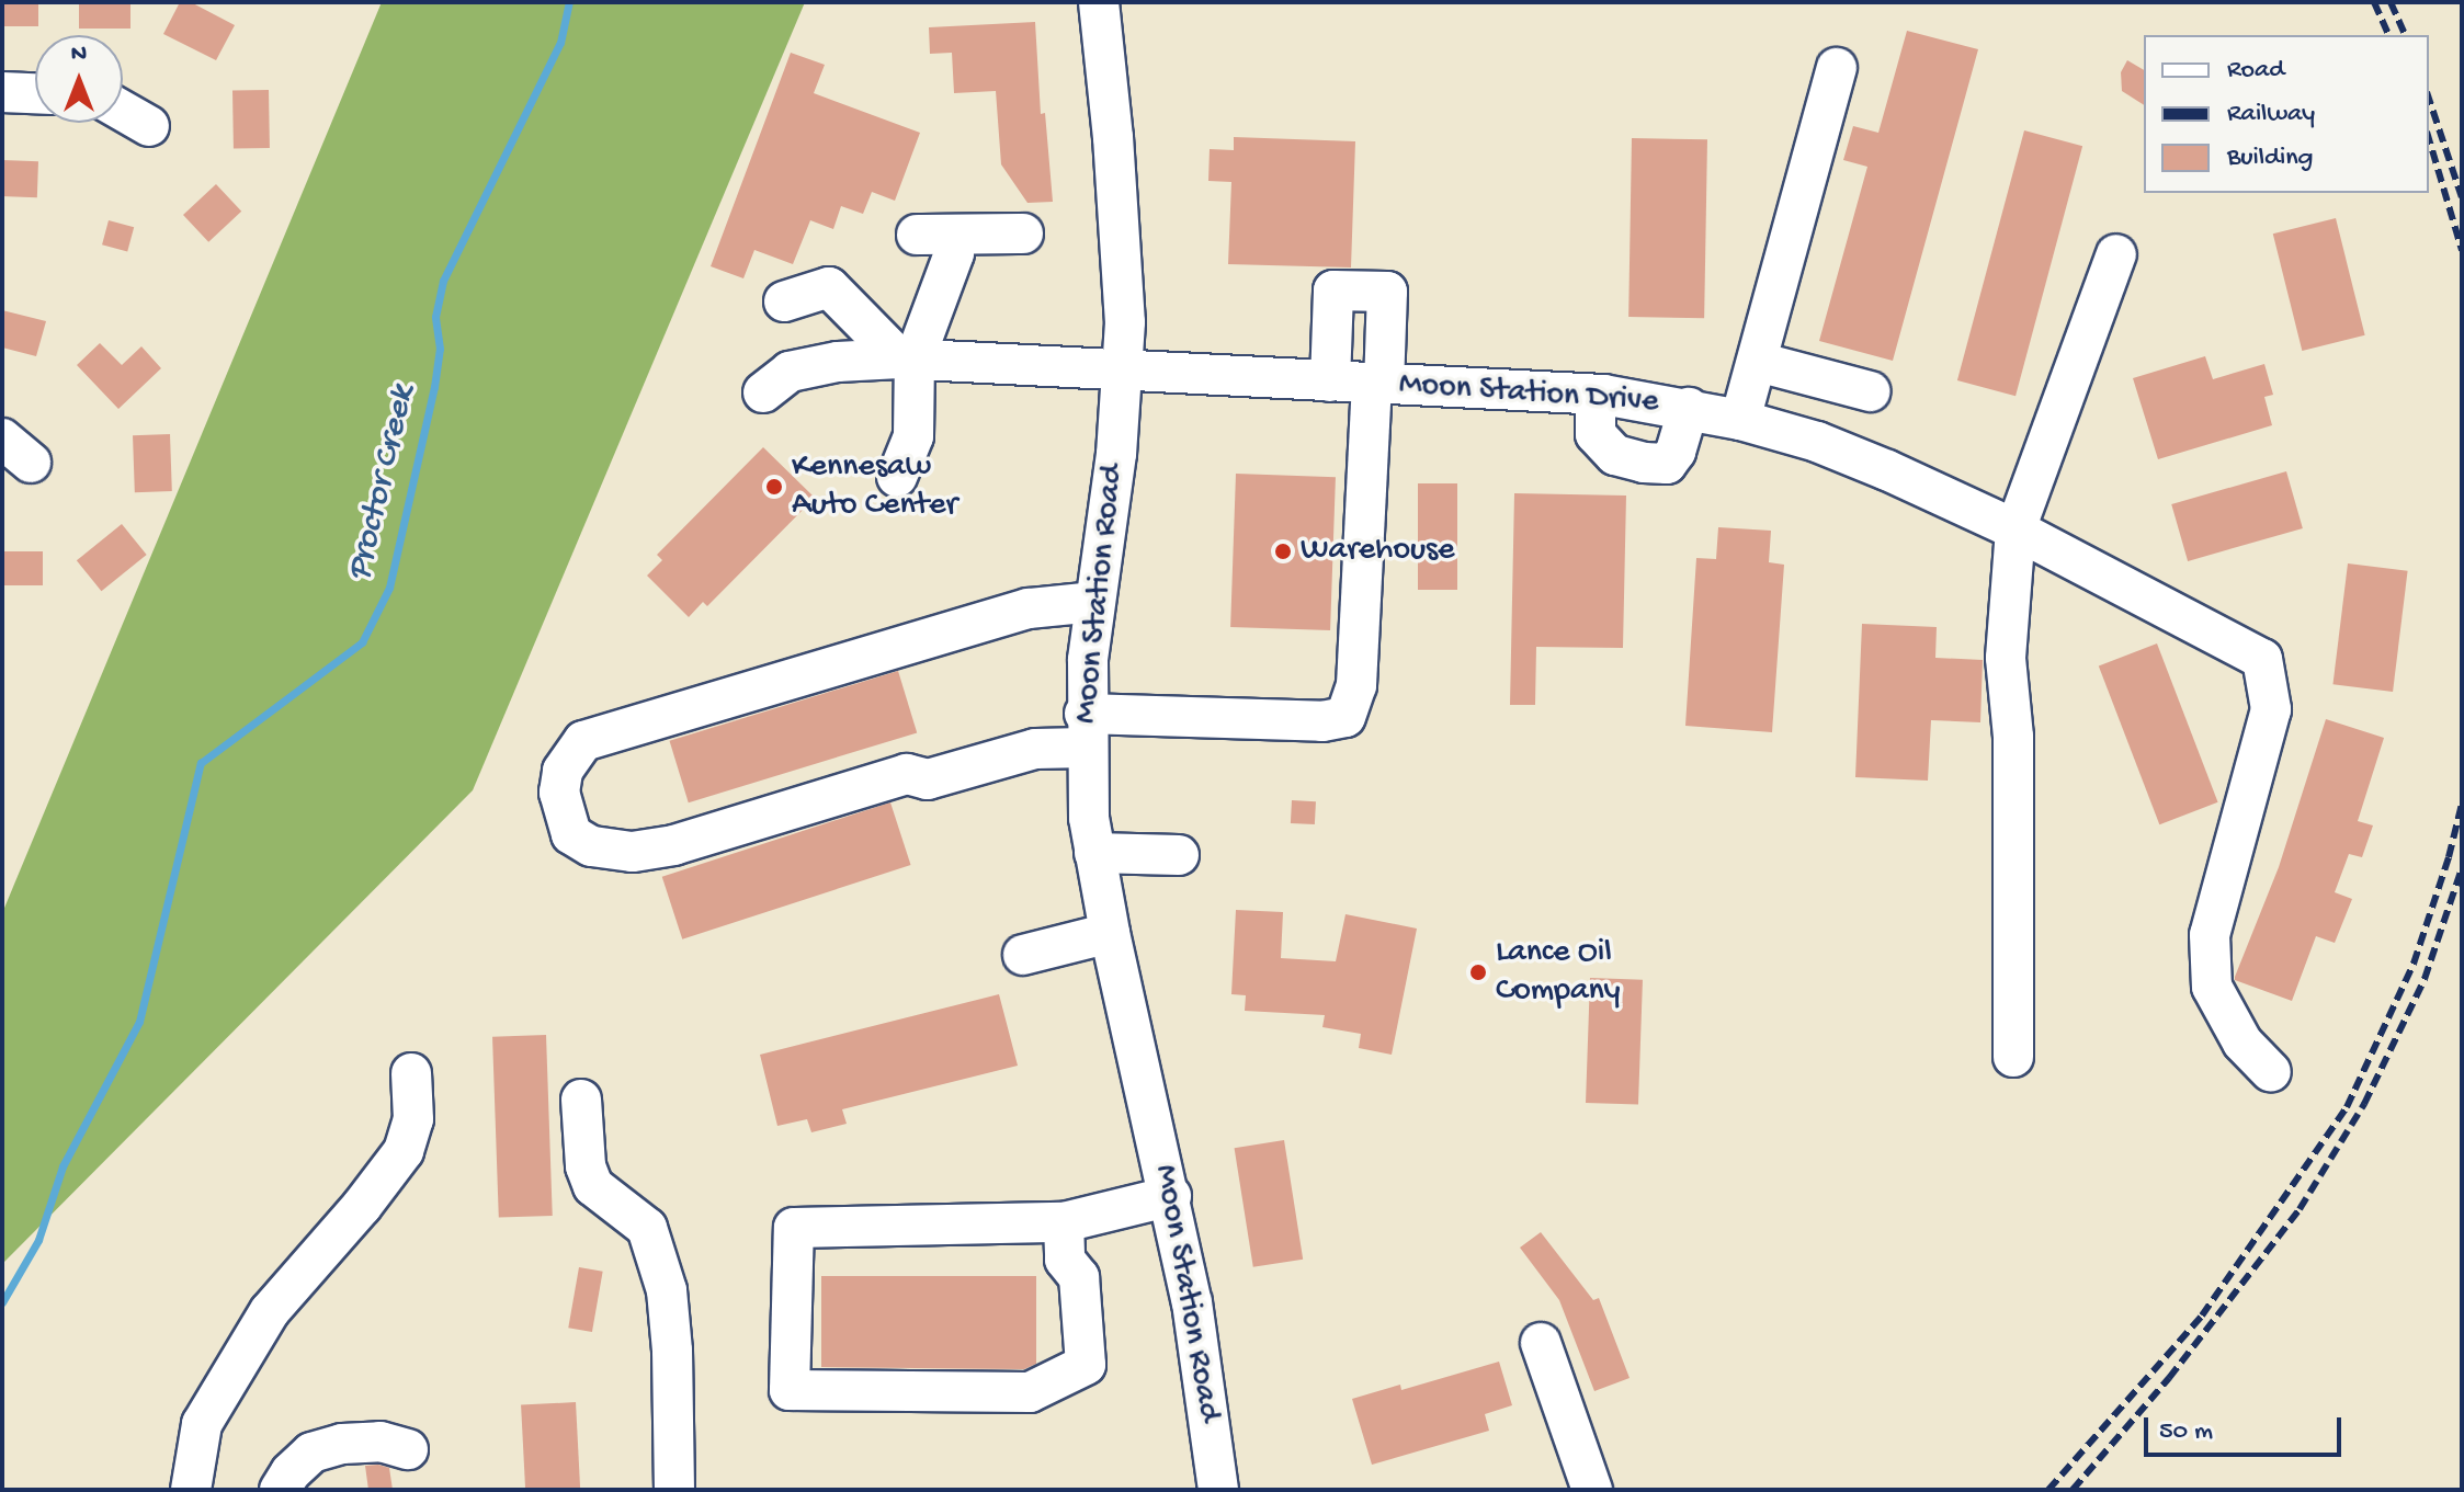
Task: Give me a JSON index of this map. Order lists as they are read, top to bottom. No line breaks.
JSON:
{"streets":{"street":["Moon Station Drive","Moon Station Road"]},"crossings":[["Moon Station Drive","Moon Station Road"]],"water":["Proctor Creek"],"places":["Kennesaw Auto Center","Warehouse","Lance Oil Company"],"legend":["Road","Railway","Building"],"scale_bar":"50 m","north":"top"}
